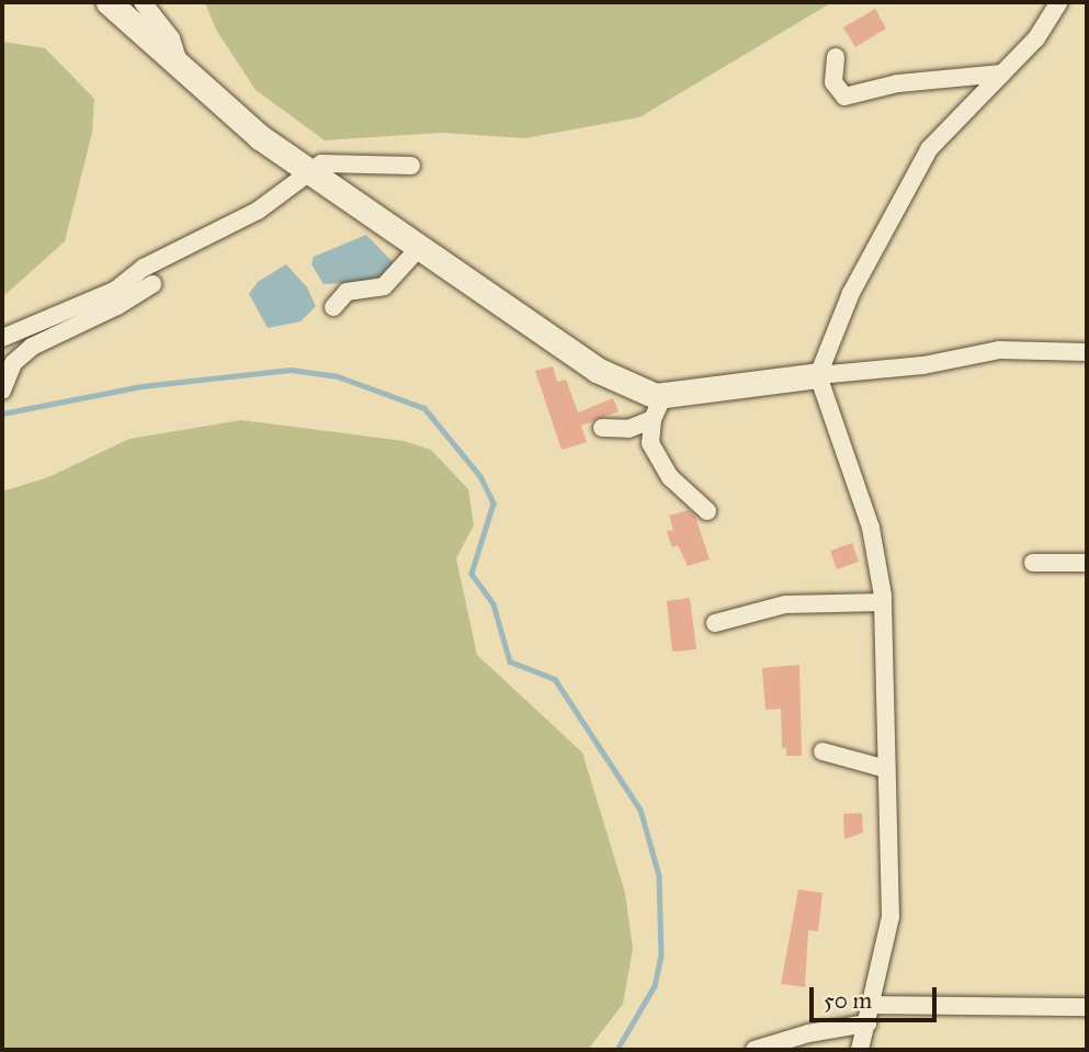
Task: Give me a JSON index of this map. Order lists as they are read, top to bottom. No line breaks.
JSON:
{"scale_bar":"50 m"}
